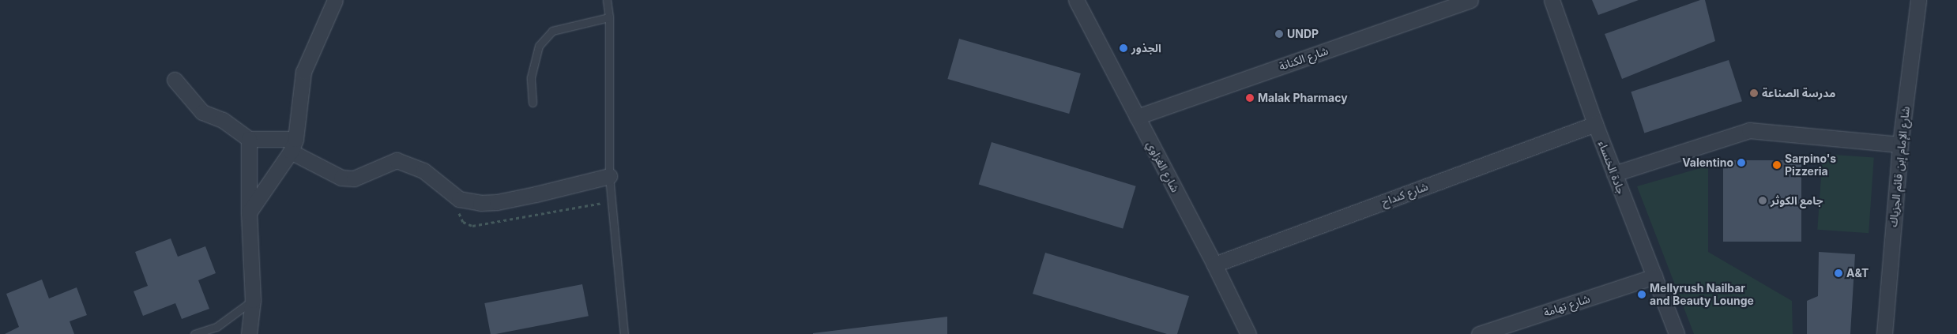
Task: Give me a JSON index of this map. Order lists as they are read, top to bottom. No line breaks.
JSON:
{"streets":{"street":["شارع الكنانة","شارع الغزاوي","شارع الإمام إبن قائم الجزياك","جادة الخنساء","شارع كنداح","شارع تهامة"]},"crossings":[["شارع الكنانة","شارع الغزاوي"],["شارع الغزاوي","شارع كنداح"],["جادة الخنساء","شارع كنداح"],["جادة الخنساء","شارع تهامة"]],"places":["UNDP","الجذور","مدرسة الصناعة","Malak Pharmacy","Valentino","Sarpino's Pizzeria","جامع الكوثر","A&T","Mellyrush Nailbar and Beauty Lounge"]}
